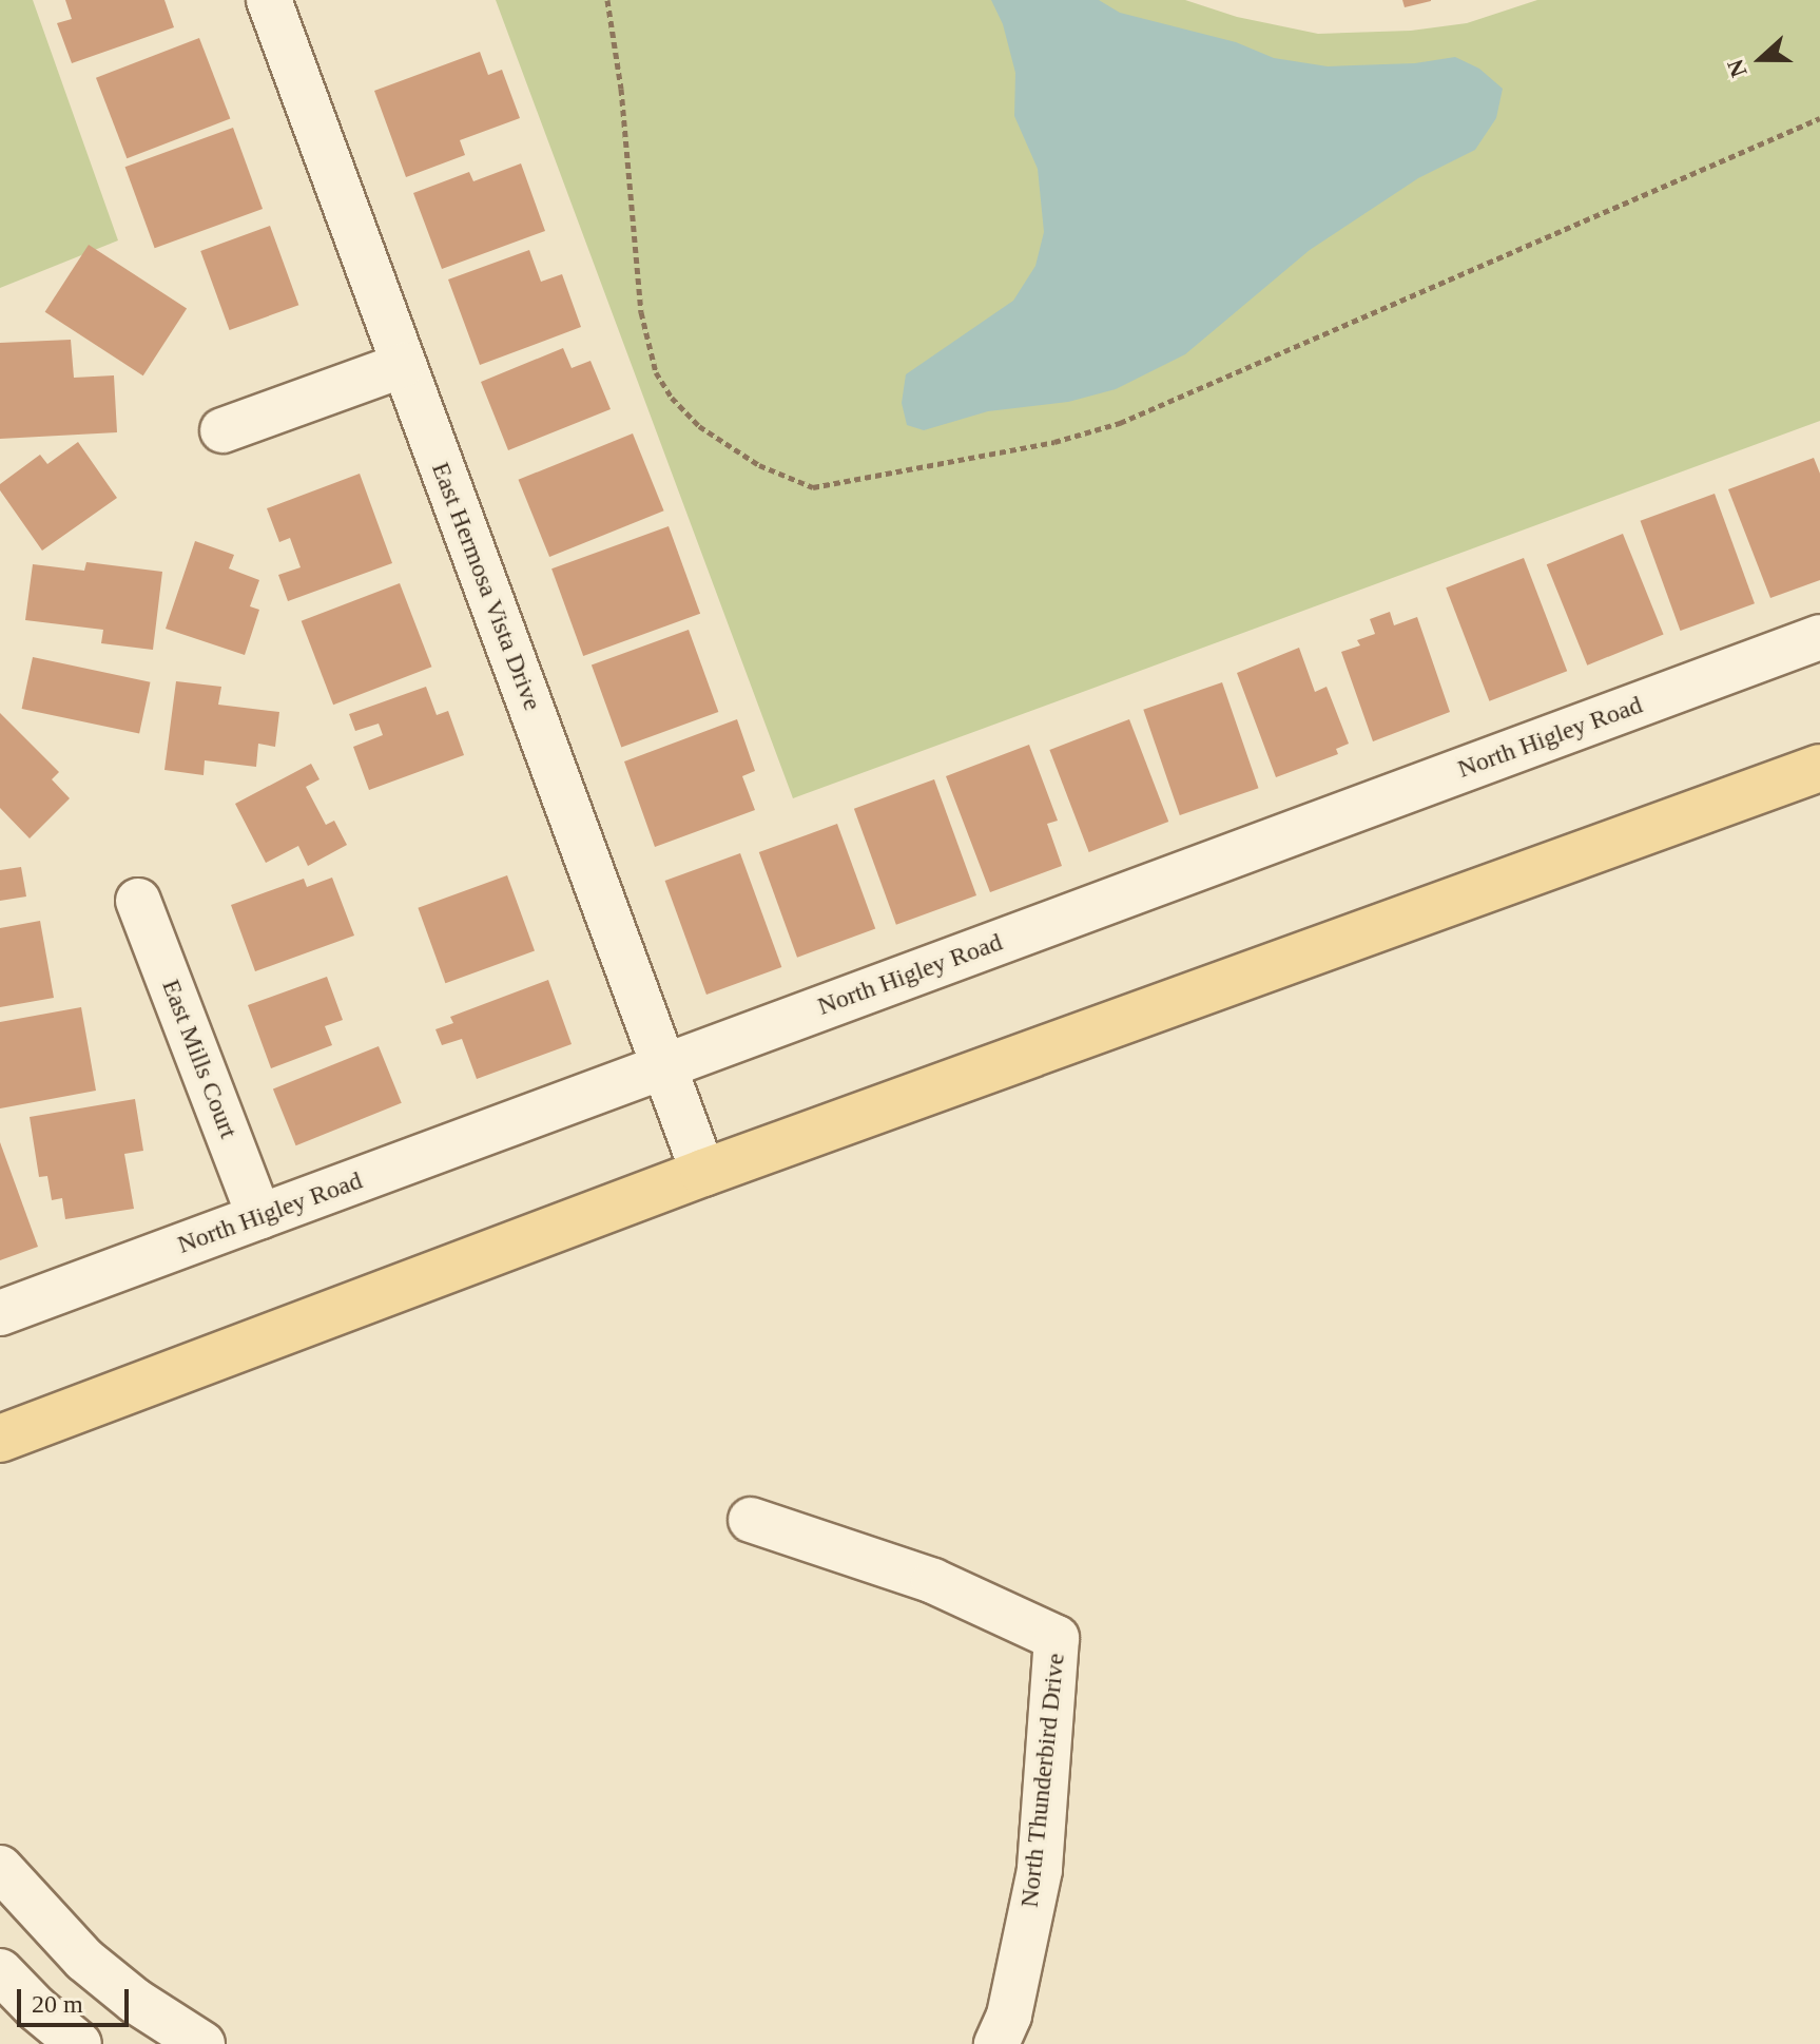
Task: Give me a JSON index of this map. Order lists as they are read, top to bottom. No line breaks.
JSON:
{"streets":{"street":["East Hermosa Vista Drive","North Higley Road","East Mills Court","North Thunderbird Drive"]},"crossings":[["East Hermosa Vista Drive","North Higley Road"],["North Higley Road","East Mills Court"]],"scale_bar":"20 m","north":"left"}
